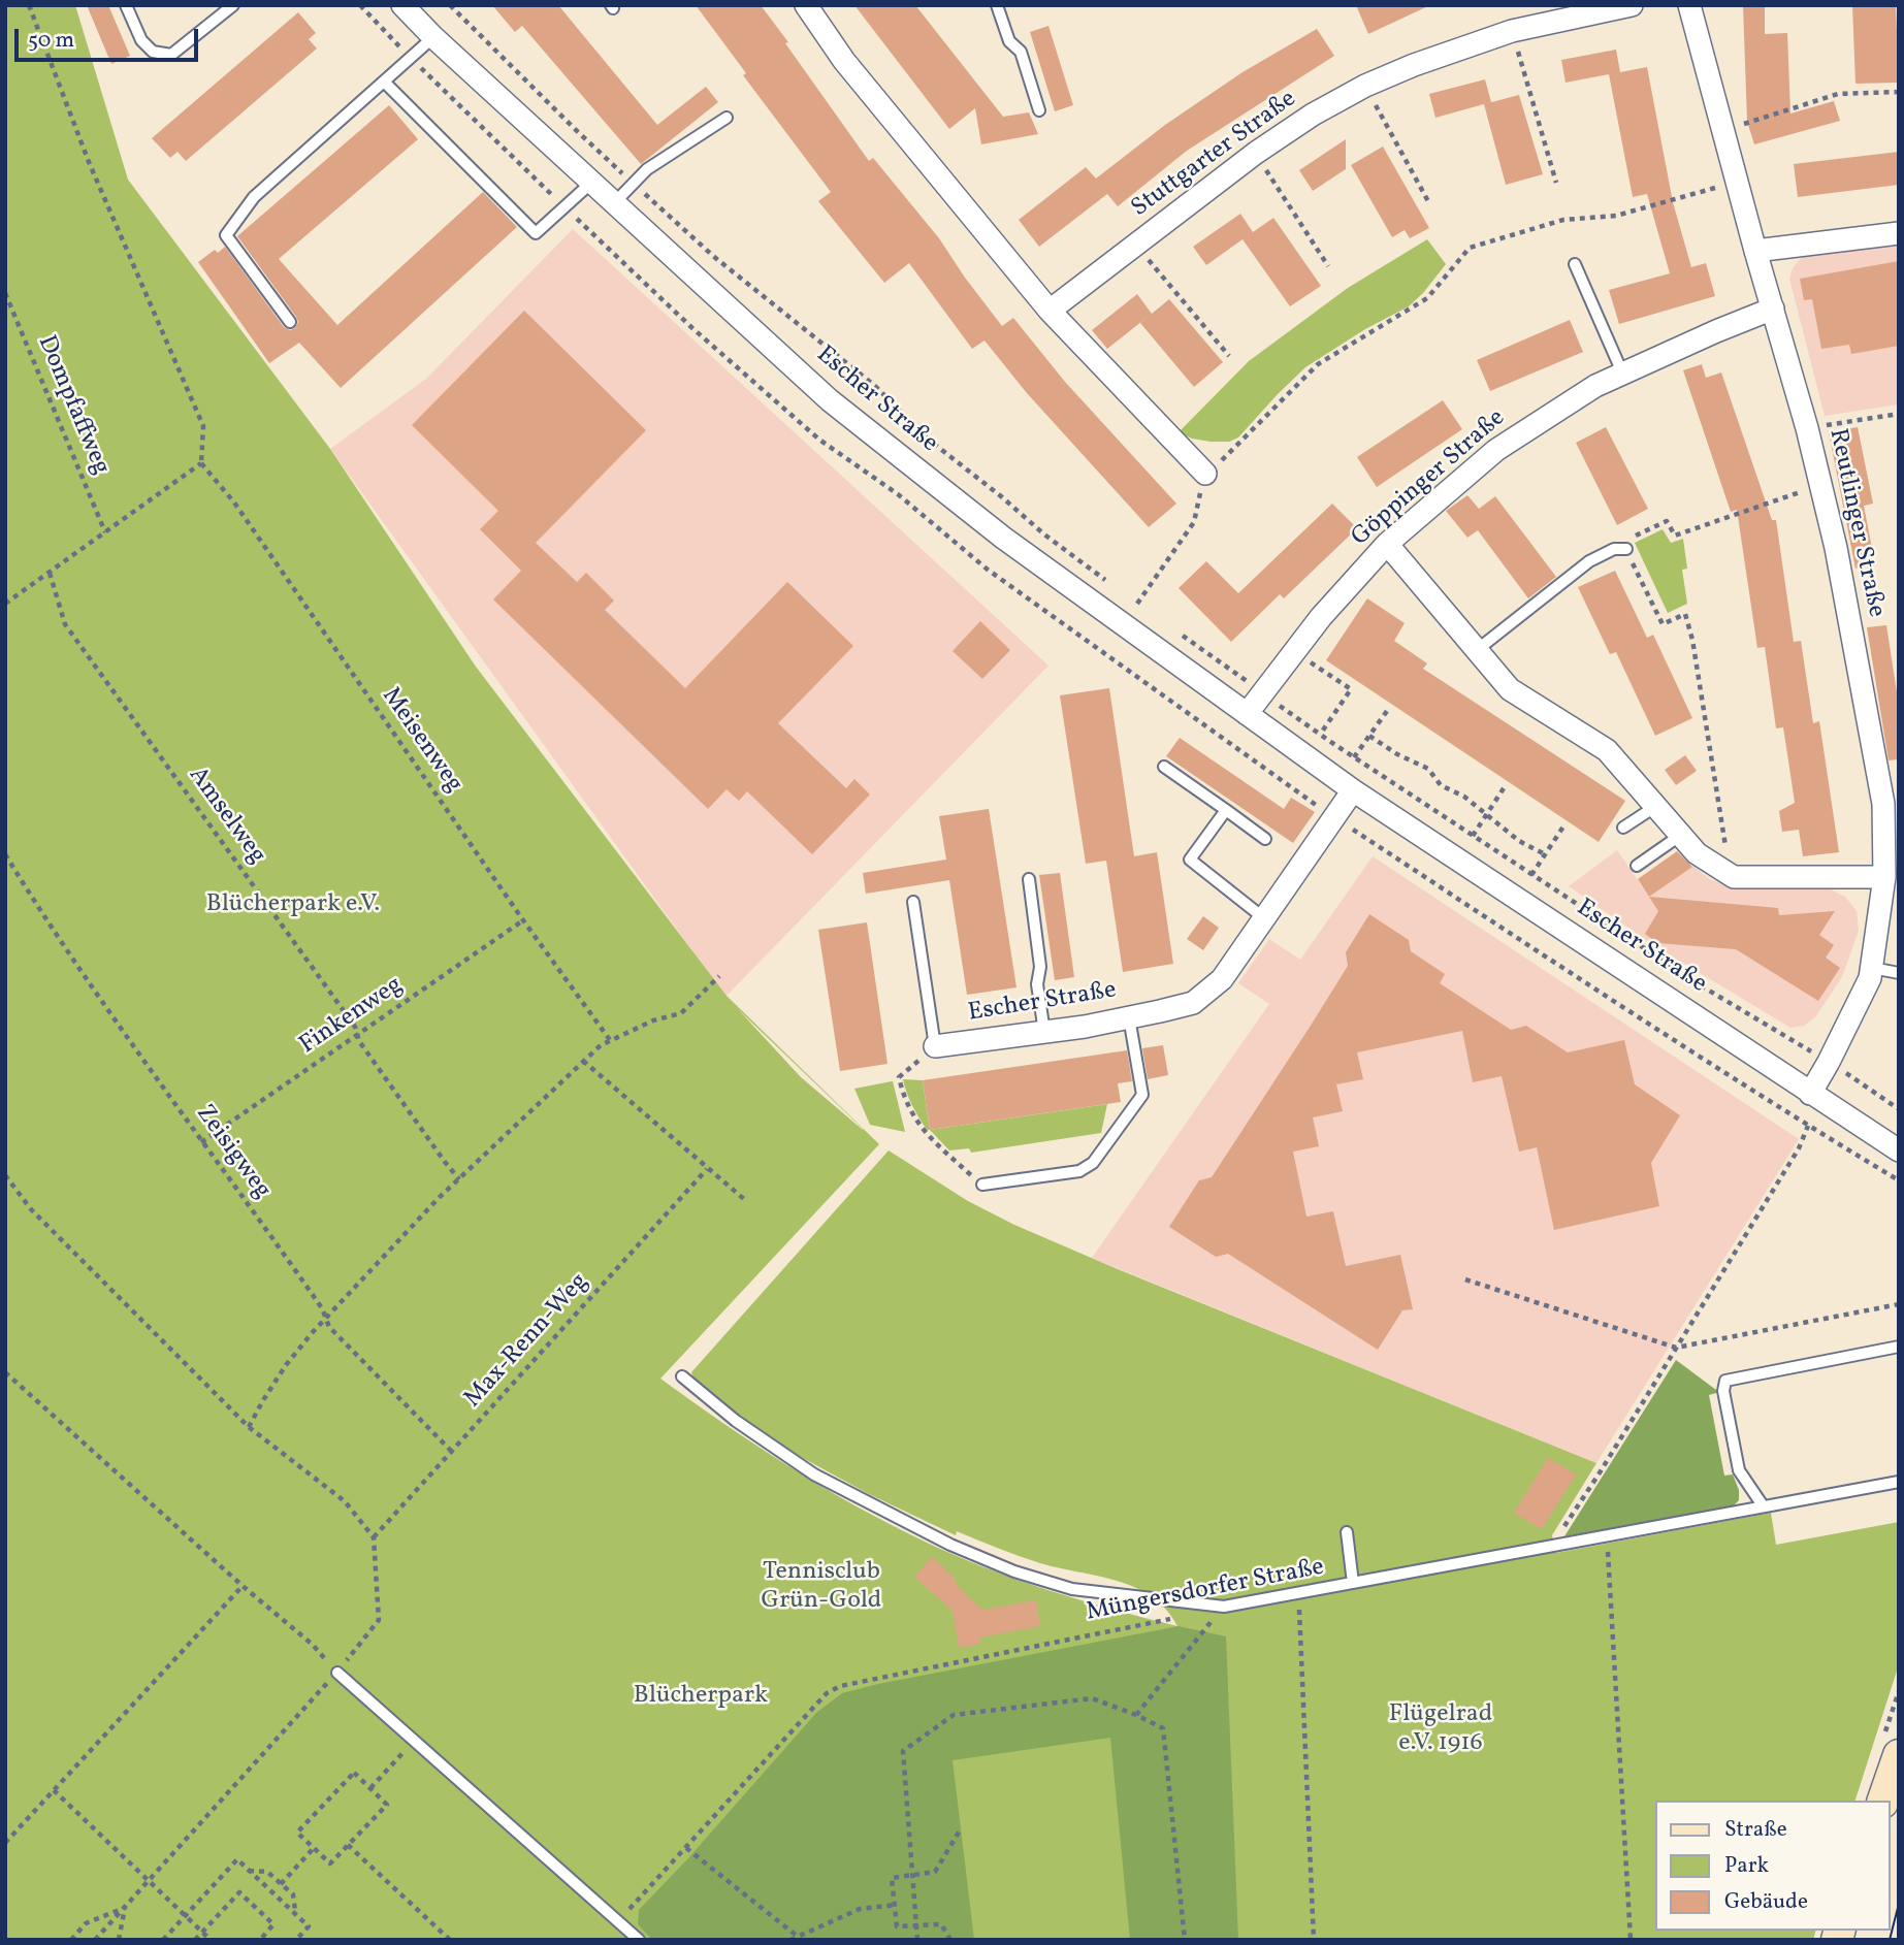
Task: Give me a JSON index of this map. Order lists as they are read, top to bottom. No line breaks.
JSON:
{"streets":{"street":["Stuttgarter Straße","Escher Straße","Göppinger Straße","Reutlinger Straße"],"lane":["Müngersdorfer Straße"],"path":["Dompfaffweg","Meisenweg","Amselweg","Finkenweg","Zeisigweg","Max-Renn-Weg"]},"crossings":[["Escher Straße","Göppinger Straße"],["Escher Straße","Reutlinger Straße"],["Göppinger Straße","Reutlinger Straße"],["Meisenweg","Finkenweg"],["Amselweg","Finkenweg"],["Finkenweg","Zeisigweg"],["Zeisigweg","Max-Renn-Weg"]],"parks":["Blücherpark e.V.","Tennisclub Grün-Gold","Blücherpark","Flügelrad e.V. 1916"],"legend":["Straße","Park","Gebäude"],"scale_bar":"50 m"}
